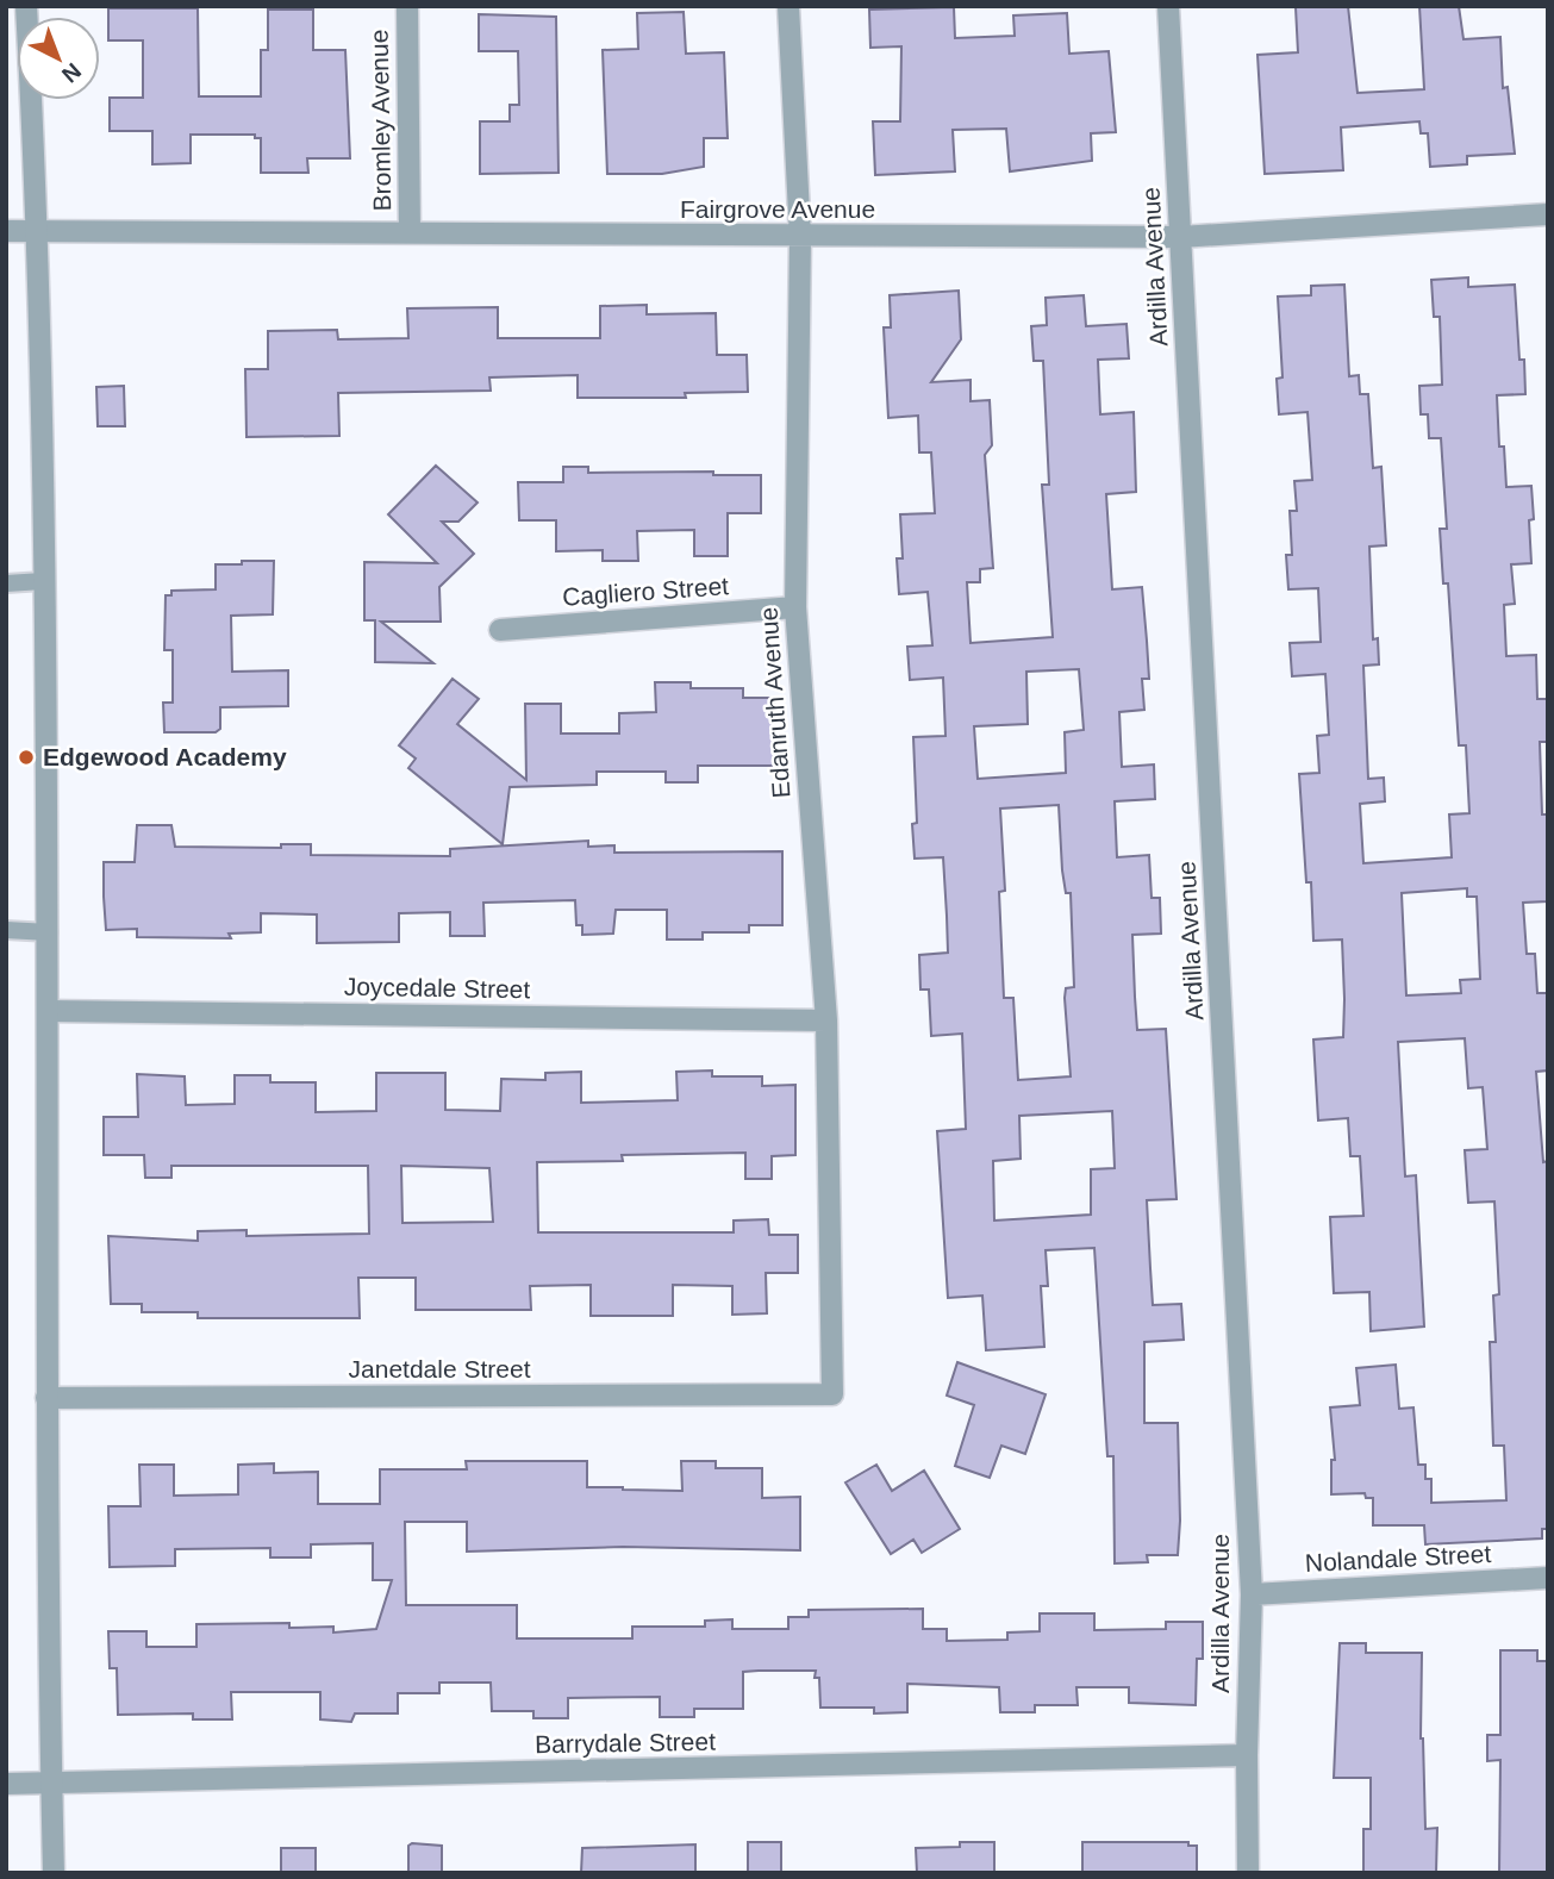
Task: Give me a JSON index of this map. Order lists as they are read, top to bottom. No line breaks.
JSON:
{"streets":{"street":["Bromley Avenue","Fairgrove Avenue","Ardilla Avenue","Cagliero Street","Edanruth Avenue","Joycedale Street","Janetdale Street","Nolandale Street","Barrydale Street"]},"crossings":[["Bromley Avenue","Fairgrove Avenue"],["Fairgrove Avenue","Ardilla Avenue"],["Fairgrove Avenue","Edanruth Avenue"],["Ardilla Avenue","Nolandale Street"],["Ardilla Avenue","Barrydale Street"],["Cagliero Street","Edanruth Avenue"],["Edanruth Avenue","Joycedale Street"],["Edanruth Avenue","Janetdale Street"]],"places":["Edgewood Academy"],"north":"bottom right"}
